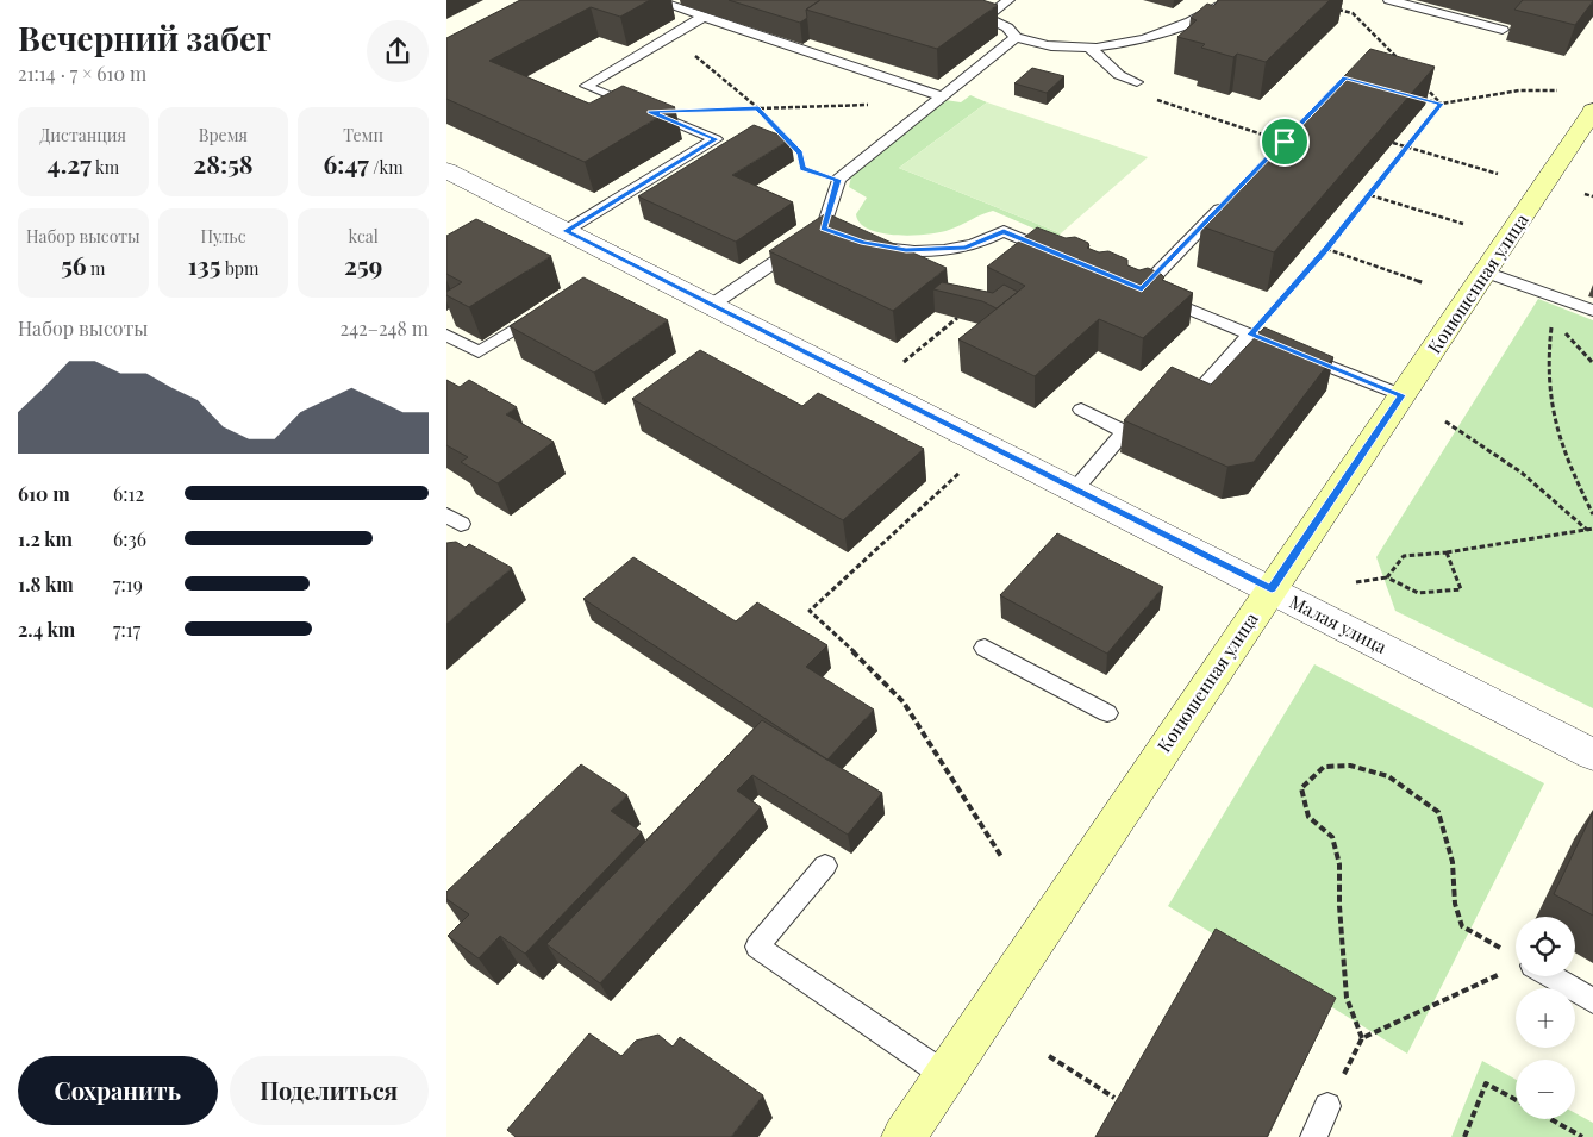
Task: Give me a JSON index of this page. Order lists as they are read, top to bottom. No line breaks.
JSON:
{"streets":{"main road":["Конюшенная улица"],"street":["Малая улица"]},"crossings":[["Конюшенная улица","Малая улица"]],"page":{"heading":["Вечерний забег","21:14 · 7 × 610 m"],"stats":[["Дистанция","4.27 km"],["Время","28:58"],["Темп","6:47 /km"],["Набор высоты","56 m"],["Пульс","135 bpm"],["kcal","259"]],"chart":["Набор высоты","242–248 m"],"list":[{"name":"610 m","note":"6:12"},{"name":"1.2 km","note":"6:36"},{"name":"1.8 km","note":"7:19"},{"name":"2.4 km","note":"7:17"}],"map_buttons":["+","−"],"buttons":["Сохранить","Поделиться"]}}
